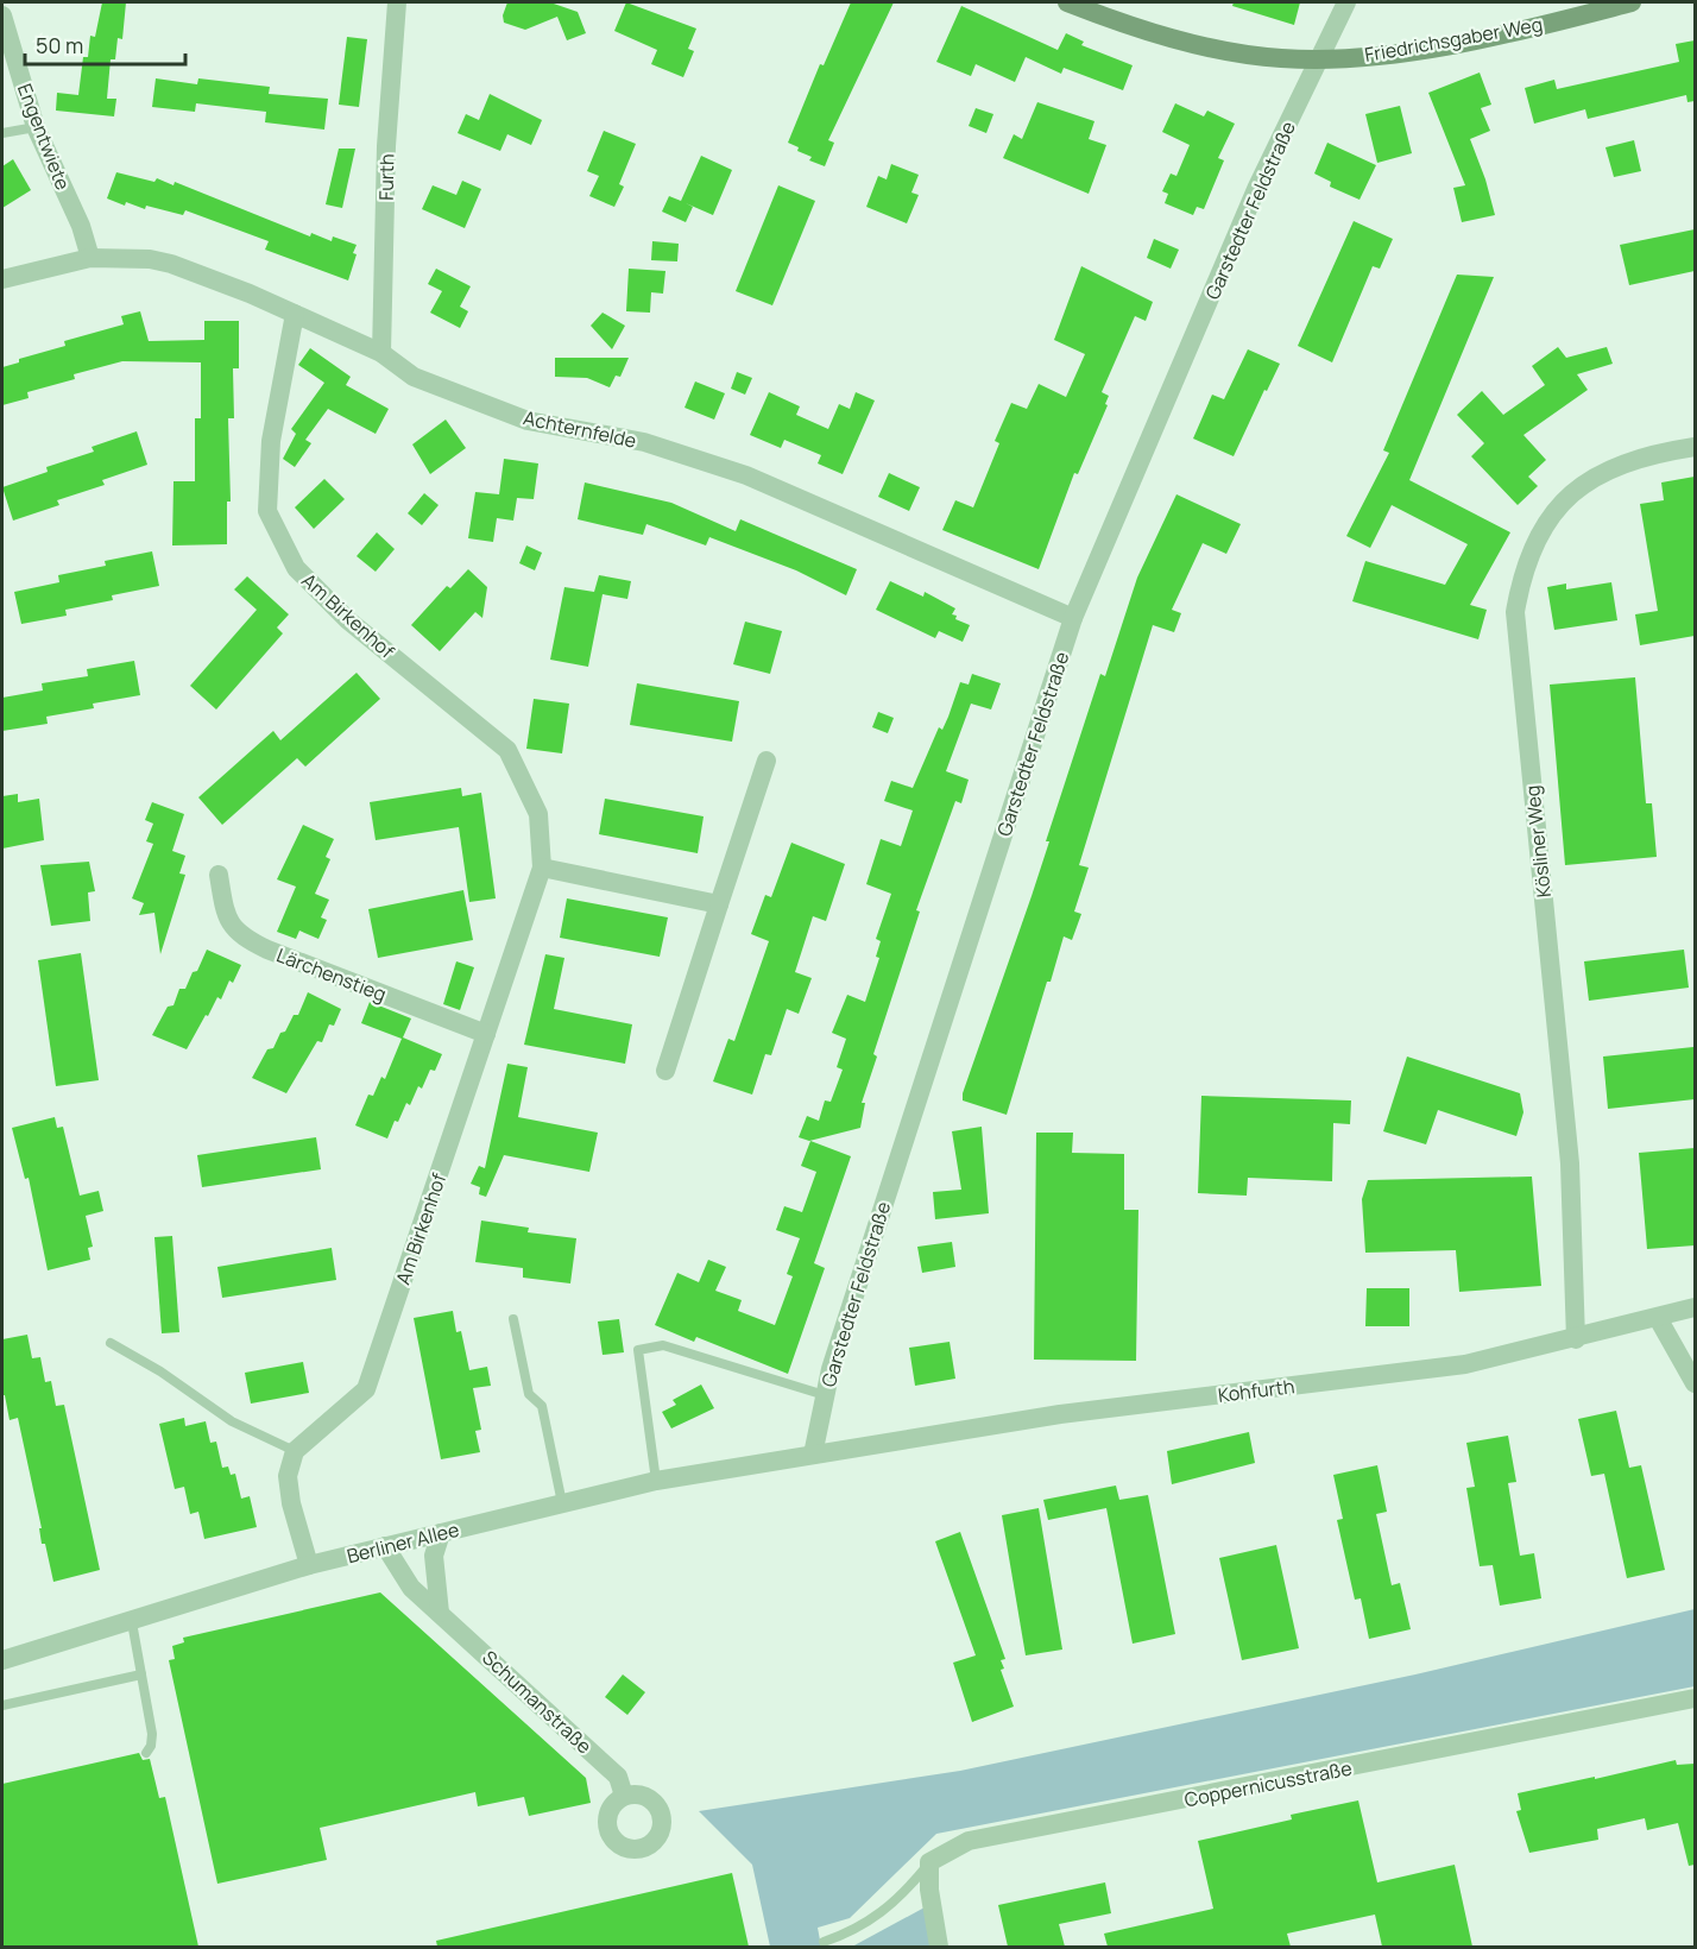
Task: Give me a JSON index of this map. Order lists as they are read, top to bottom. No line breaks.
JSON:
{"streets":{"main road":["Friedrichsgaber Weg"],"street":["Engentwiete","Furth","Garstedter Feldstraße","Achternfelde","Am Birkenhof","Kösliner Weg","Lärchenstieg","Kohfurth","Berliner Allee","Schumanstraße","Coppernicusstraße"]},"crossings":[["Friedrichsgaber Weg","Garstedter Feldstraße"],["Engentwiete","Achternfelde"],["Furth","Achternfelde"],["Garstedter Feldstraße","Achternfelde"],["Garstedter Feldstraße","Kohfurth"],["Garstedter Feldstraße","Berliner Allee"],["Achternfelde","Am Birkenhof"],["Am Birkenhof","Lärchenstieg"],["Kösliner Weg","Kohfurth"],["Kohfurth","Berliner Allee"],["Berliner Allee","Schumanstraße"]],"scale_bar":"50 m"}
